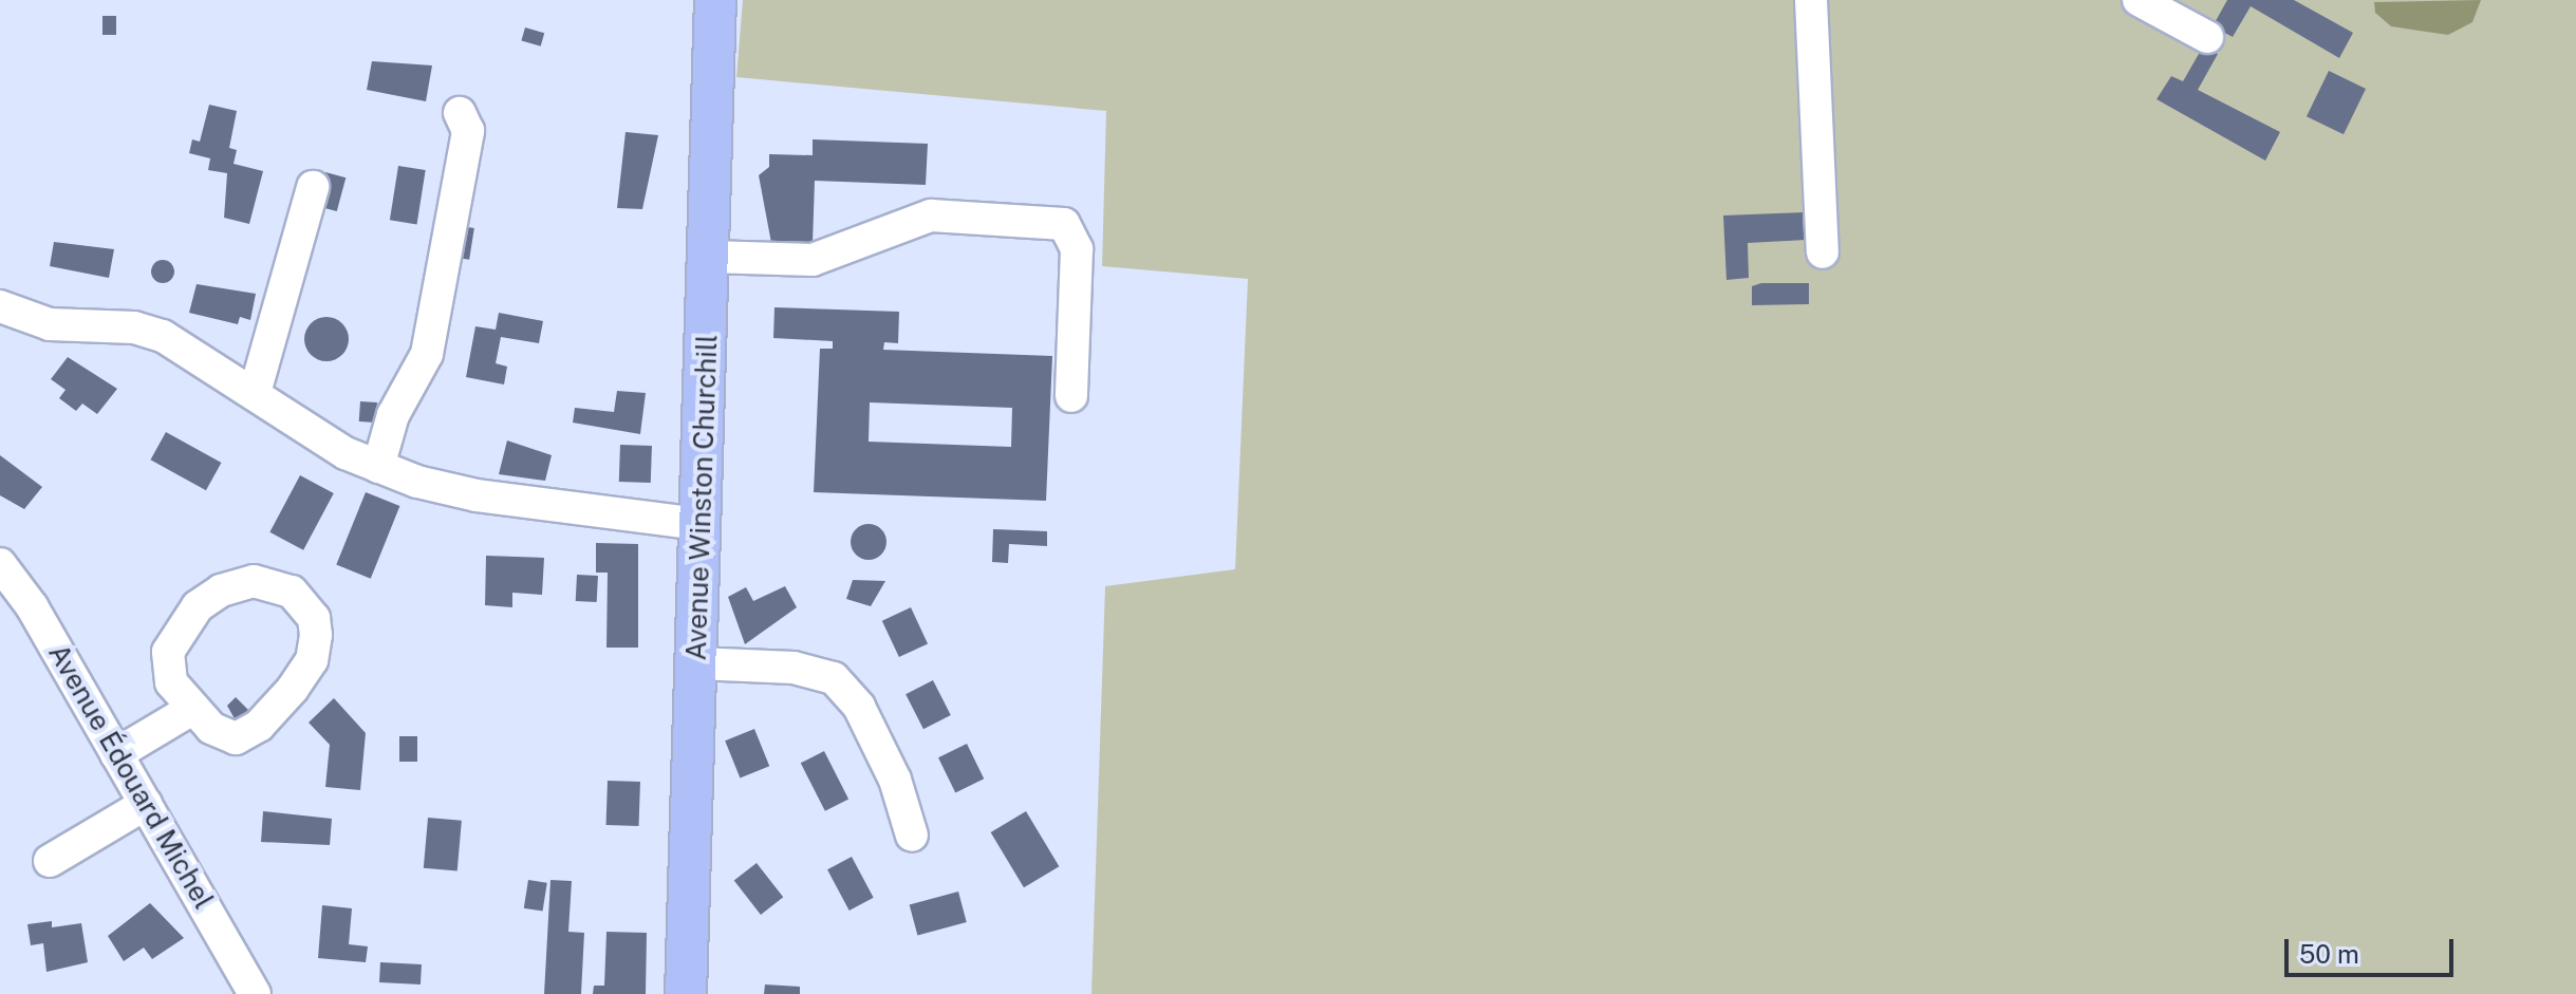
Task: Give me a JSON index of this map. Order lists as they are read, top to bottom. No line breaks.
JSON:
{"streets":{"main road":["Avenue Winston Churchill"],"street":["Avenue Édouard Michel"]},"scale_bar":"50 m"}
